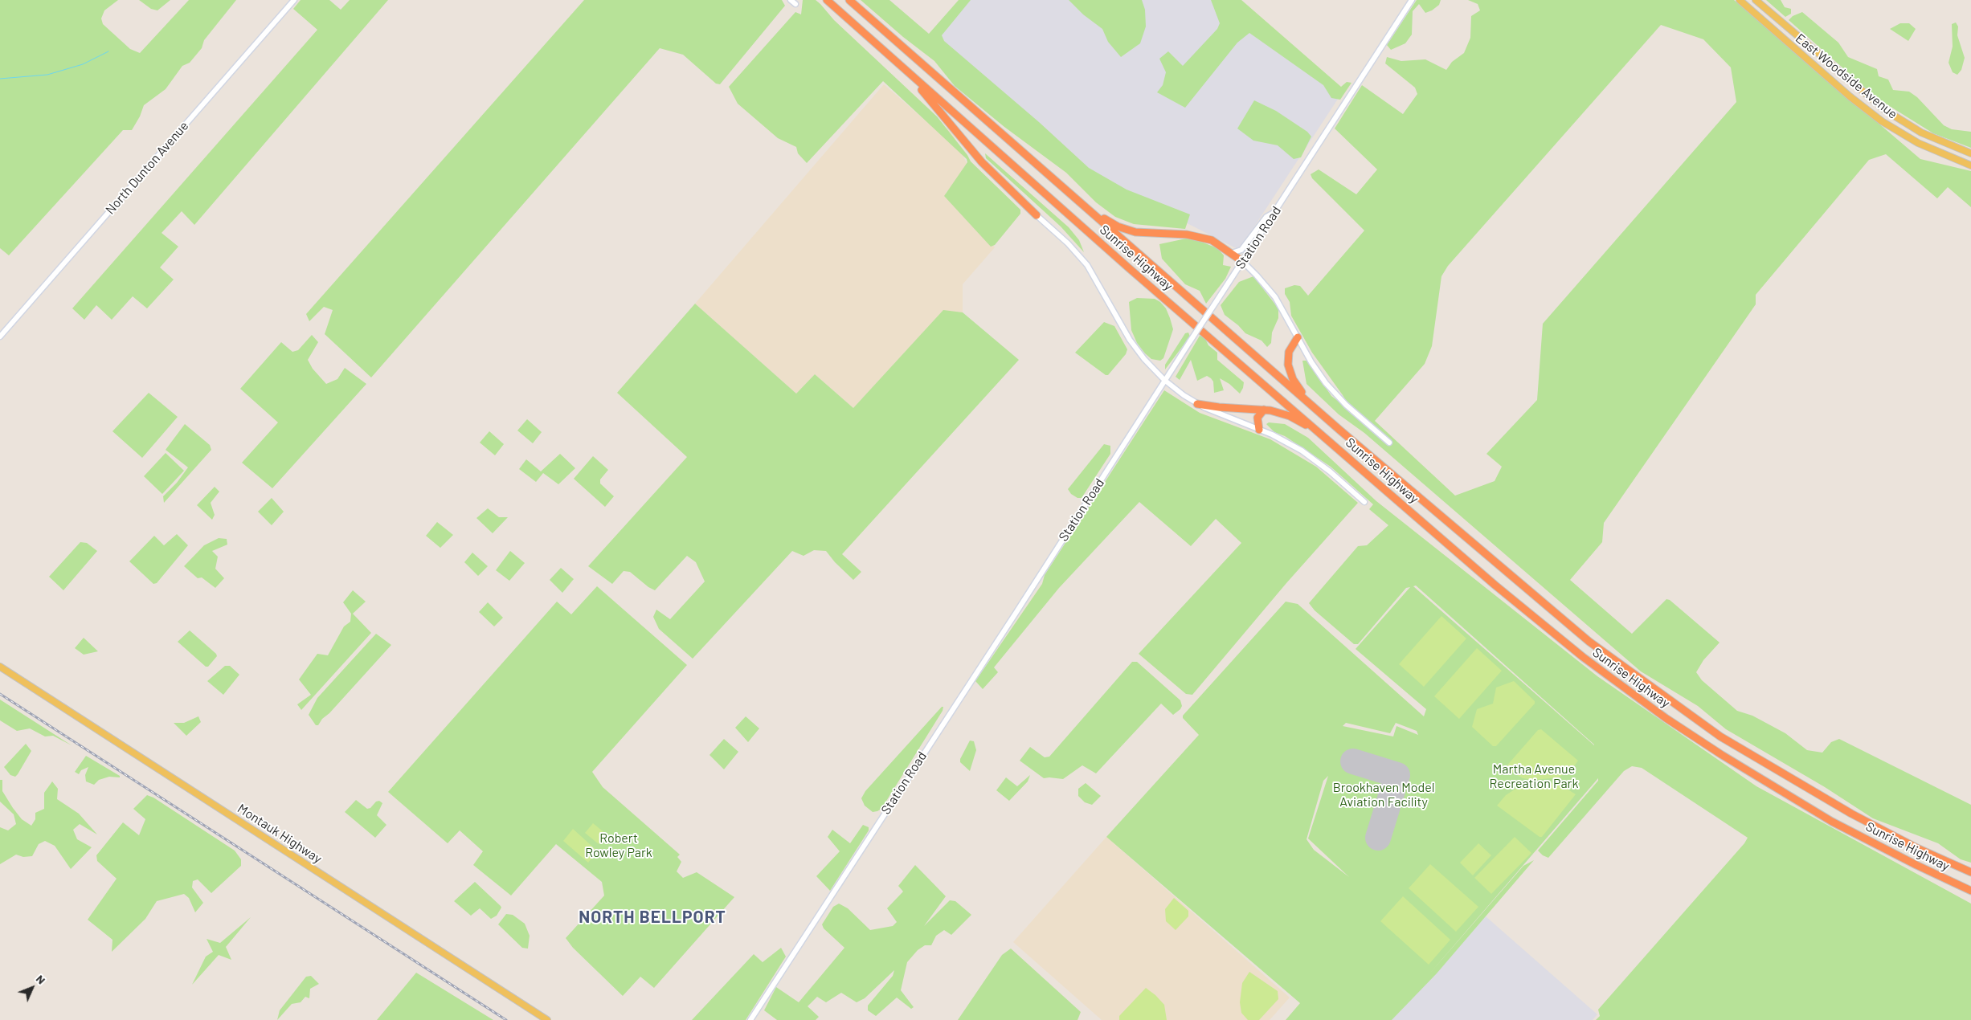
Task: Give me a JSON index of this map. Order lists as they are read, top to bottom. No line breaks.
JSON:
{"streets":{"highway":["Sunrise Highway"],"main road":["East Woodside Avenue","North Dunton Avenue","Station Road","Montauk Highway"]},"districts":["NORTH BELLPORT"],"parks":["Martha Avenue Recreation Park","Brookhaven Model Aviation Facility","Robert Rowley Park"],"north":"top right"}
